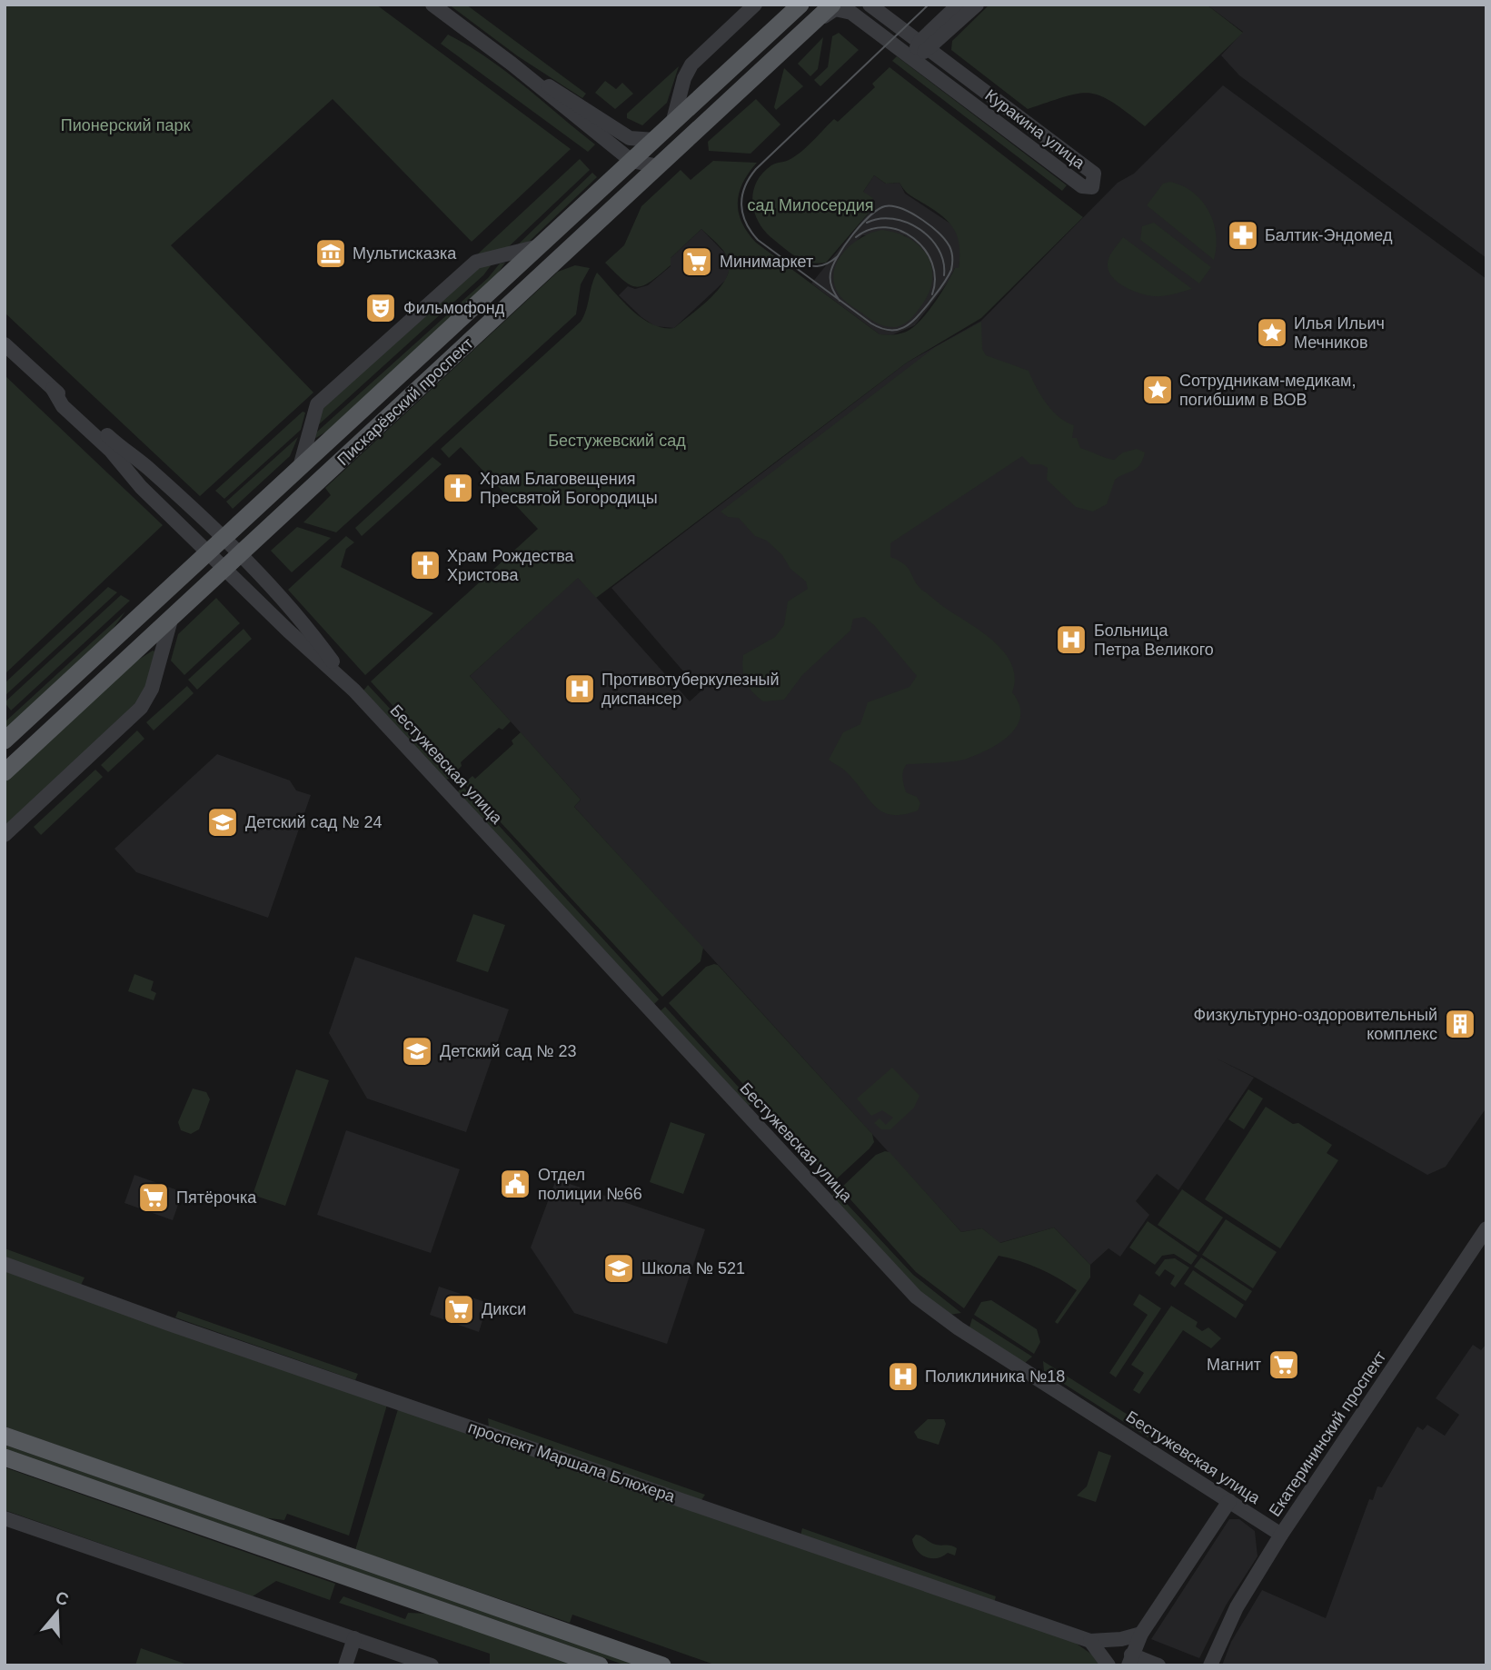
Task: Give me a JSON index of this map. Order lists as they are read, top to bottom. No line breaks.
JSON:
{"streets":{"main road":["Пискарёвский проспект"],"street":["Куракина улица","Бестужевская улица","Екатерининский проспект","проспект Маршала Блюхера"]},"crossings":[["Куракина улица","Пискарёвский проспект"],["Пискарёвский проспект","Бестужевская улица"],["Бестужевская улица","Екатерининский проспект"]],"parks":["Пионерский парк","сад Милосердия","Бестужевский сад"],"places":{"pharmacy":["Балтик-Эндомед"],"museum":["Мультисказка"],"supermarket":["Минимаркет","Пятёрочка","Дикси","Магнит"],"theatre":["Фильмофонд"],"place":["Илья Ильич Мечников","Сотрудникам-медикам, погибшим в ВОВ"],"church":["Храм Благовещения Пресвятой Богородицы","Храм Рождества Христова"],"hospital":["Больница Петра Великого","Противотуберкулезный диспансер","Поликлиника №18"],"school or university":["Детский сад № 24","Детский сад № 23","Школа № 521"],"building":["Физкультурно-оздоровительный комплекс"],"public building":["Отдел полиции №66"]},"north":"top"}
